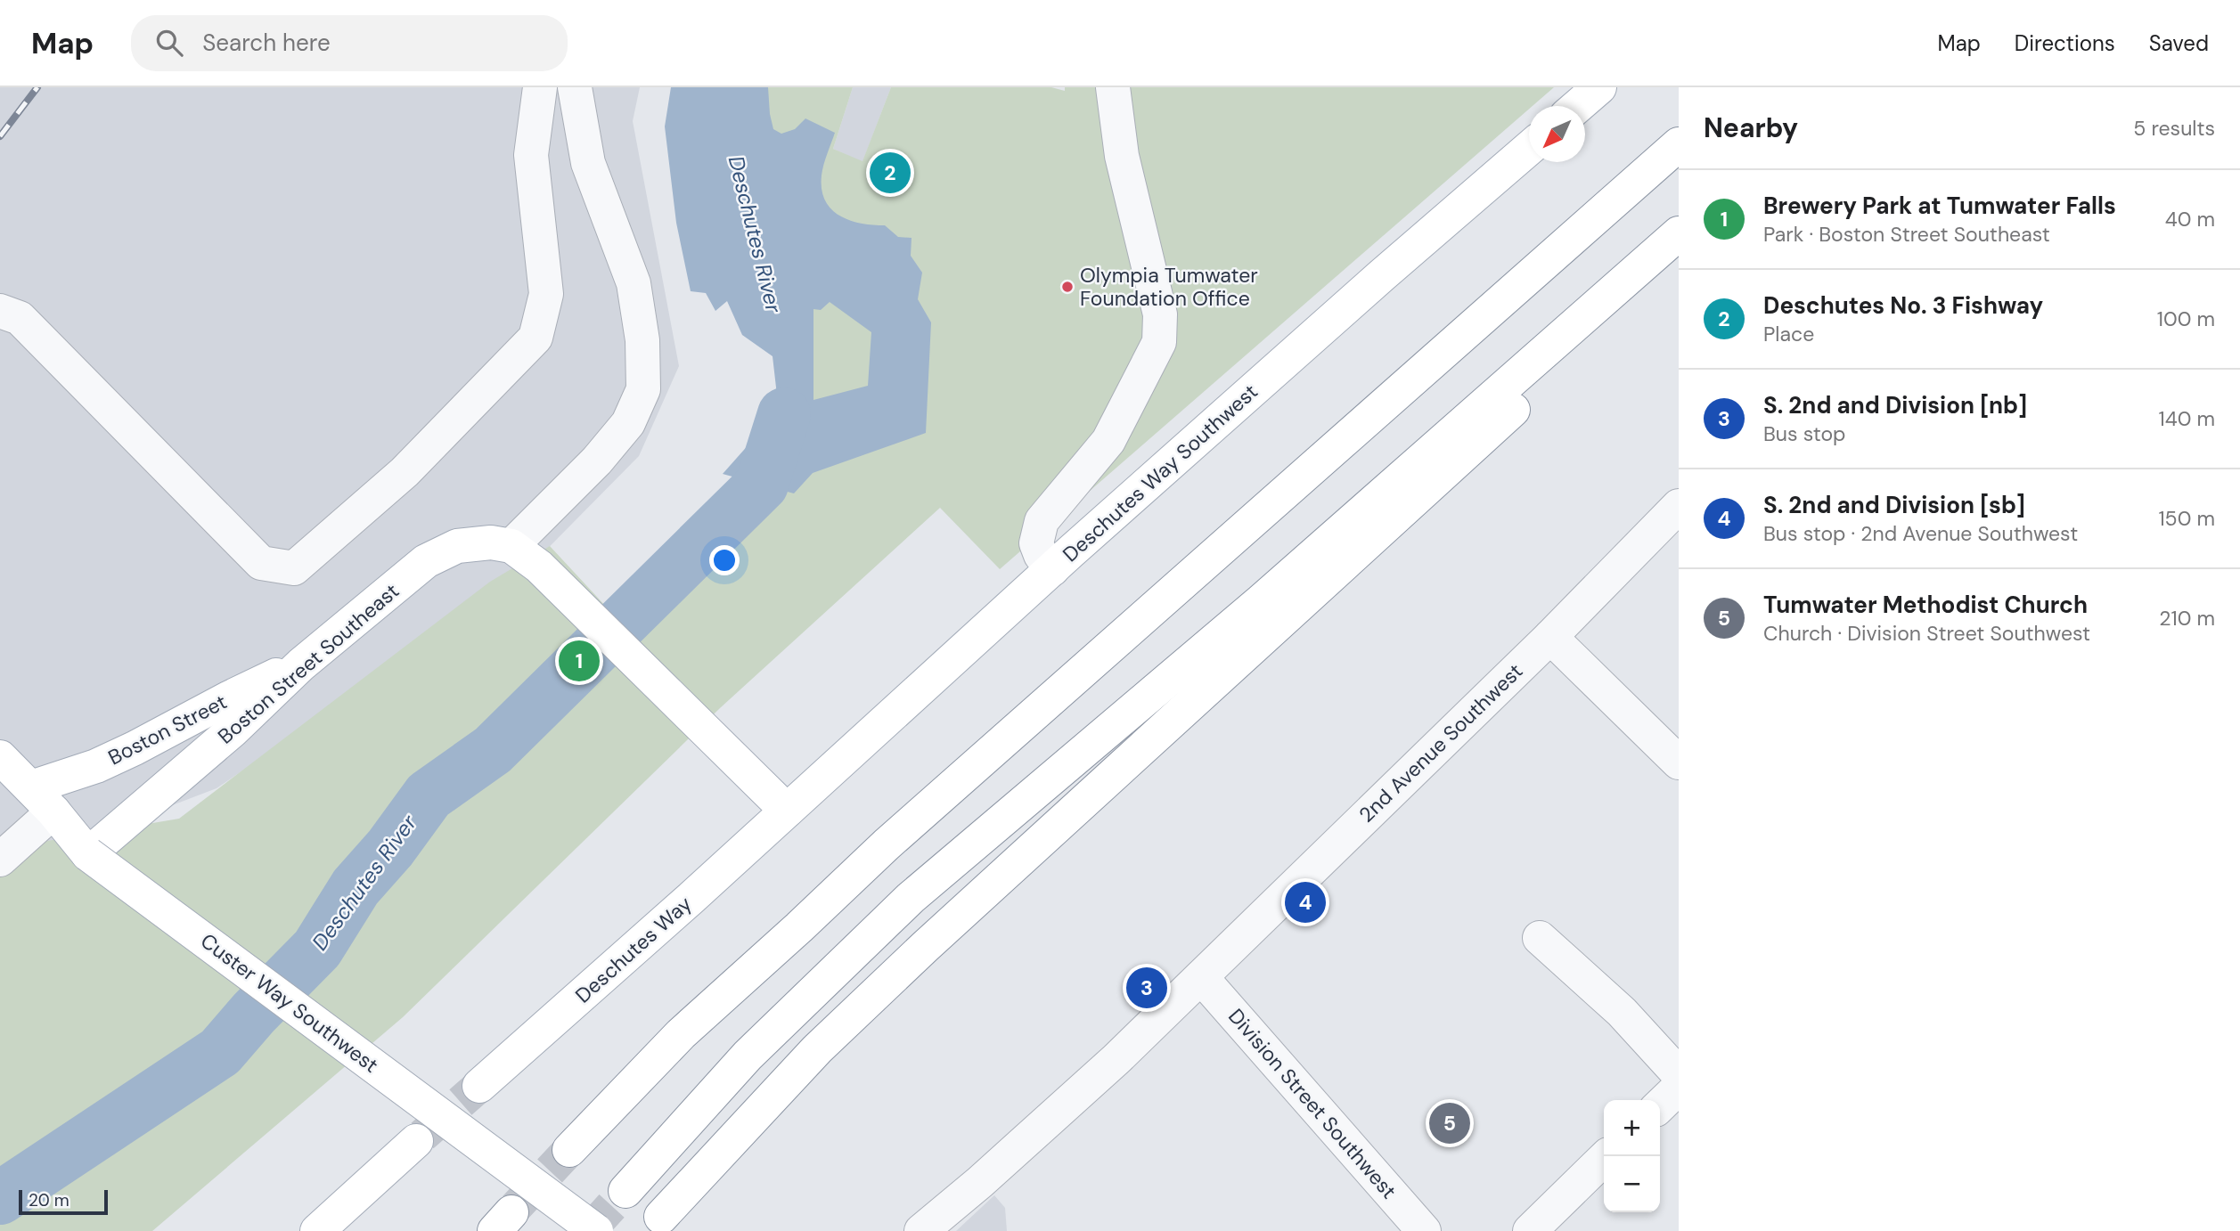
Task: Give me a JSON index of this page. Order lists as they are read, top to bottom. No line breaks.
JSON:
{"streets":{"main road":["Deschutes Way Southwest","Boston Street Southeast","Boston Street","Deschutes Way","Custer Way Southwest"],"street":["2nd Avenue Southwest","Division Street Southwest"]},"crossings":[["Deschutes Way Southwest","Deschutes Way"],["Boston Street Southeast","Boston Street"],["Boston Street Southeast","Custer Way Southwest"],["Boston Street","Custer Way Southwest"],["2nd Avenue Southwest","Division Street Southwest"]],"water":["Deschutes River"],"places":["Olympia Tumwater Foundation Office"],"scale_bar":"20 m","north":"bottom left","page":{"header":"Map","search":"Search here","nav":["Map","Directions","Saved"],"heading":["Nearby","5 results"],"pins":["2","1","4","3","5"],"list":[{"mark":"1","name":"Brewery Park at Tumwater Falls","note":"Park · Boston Street Southeast","value":"40 m"},{"mark":"2","name":"Deschutes No. 3 Fishway","note":"Place","value":"100 m"},{"mark":"3","name":"S. 2nd and Division [nb]","note":"Bus stop","value":"140 m"},{"mark":"4","name":"S. 2nd and Division [sb]","note":"Bus stop · 2nd Avenue Southwest","value":"150 m"},{"mark":"5","name":"Tumwater Methodist Church","note":"Church · Division Street Southwest","value":"210 m"}],"map_buttons":["+","−"],"scale":"20 m"}}
